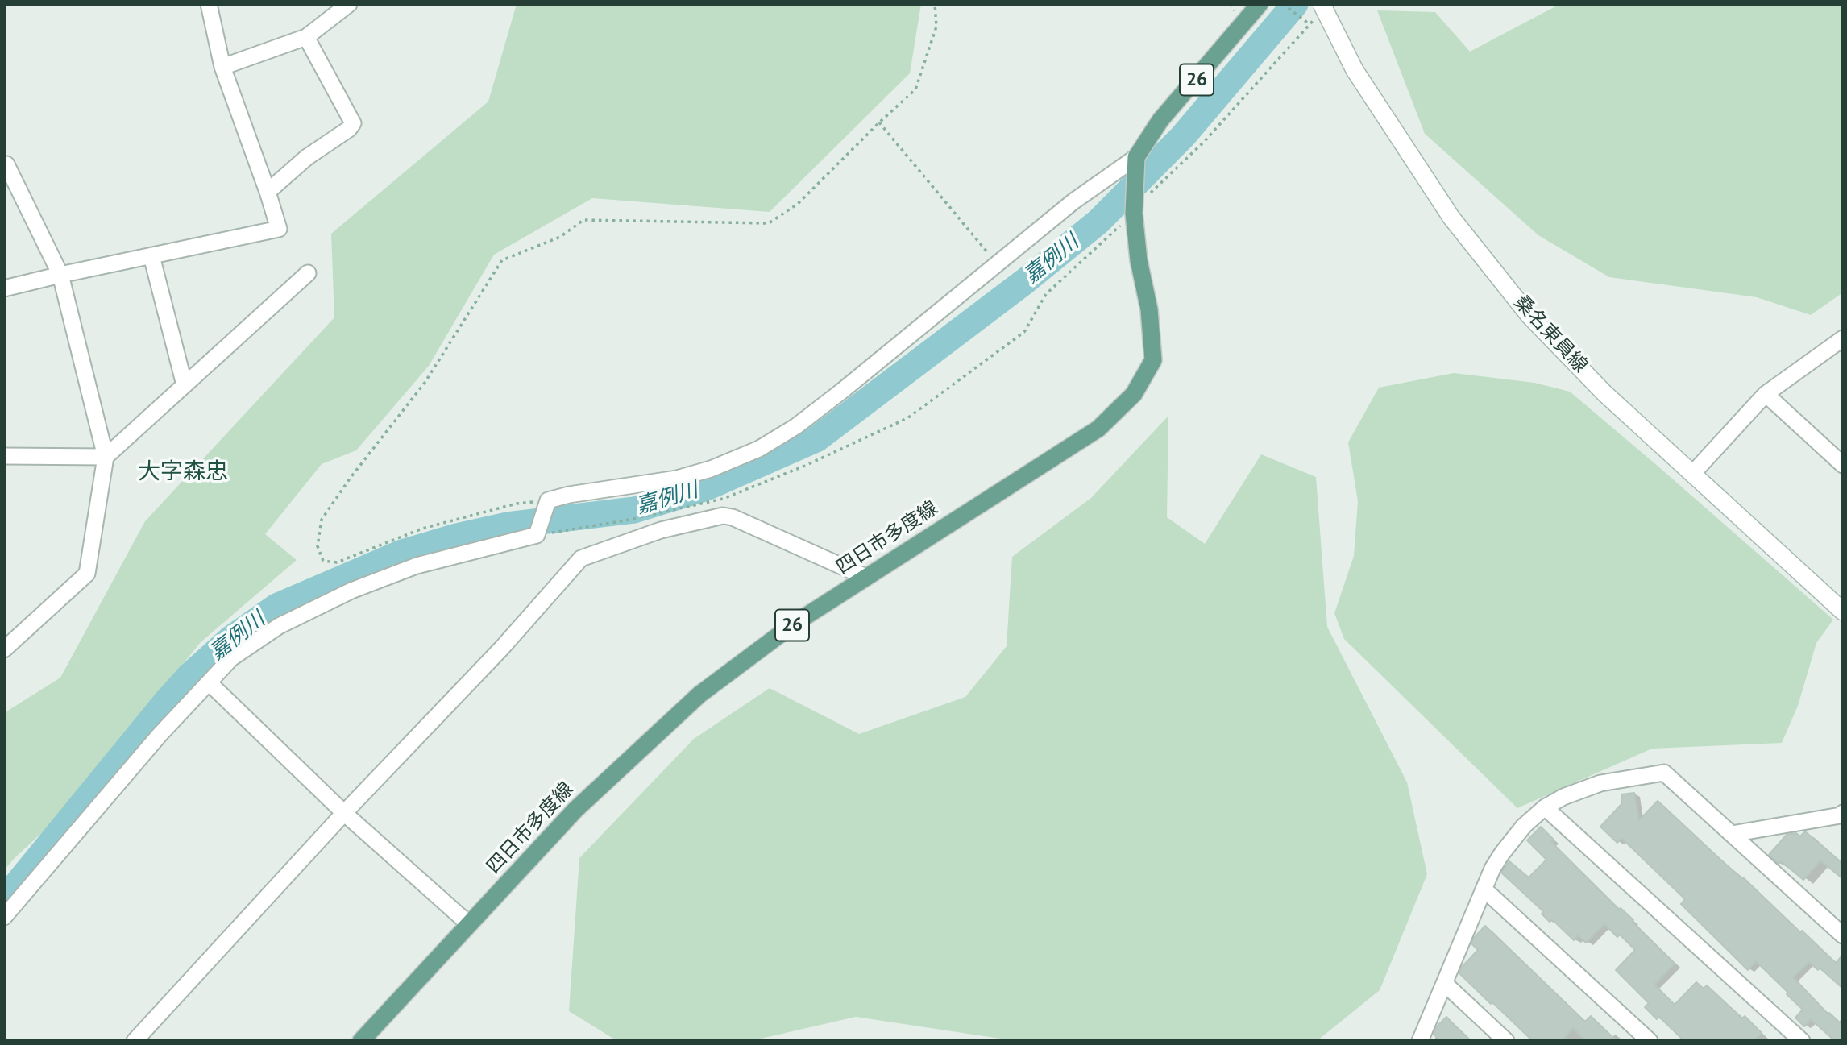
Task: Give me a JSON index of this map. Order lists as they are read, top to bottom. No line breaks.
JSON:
{"streets":{"main road":["26","桑名東員線","四日市多度線"]},"crossings":[["26","四日市多度線"]],"districts":["大字森忠"],"water":["嘉例川"]}
